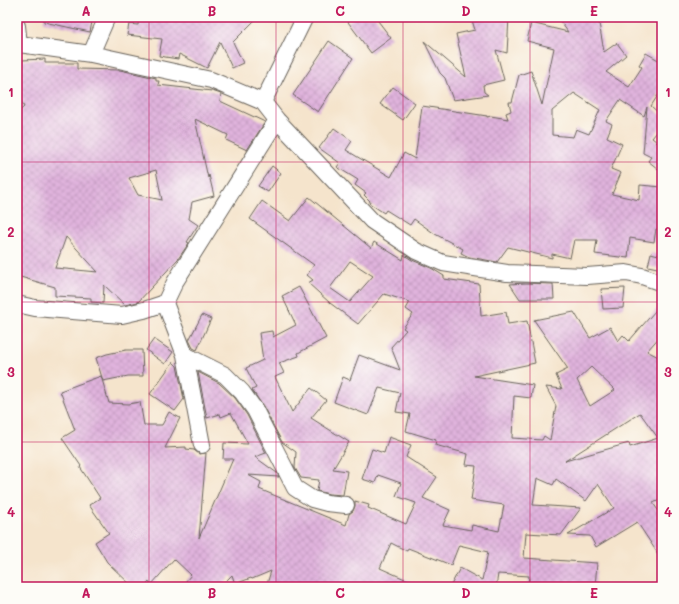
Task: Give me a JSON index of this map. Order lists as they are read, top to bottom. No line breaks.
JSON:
{"grid":{"columns":["A","B","C","D","E"],"rows":["1","2","3","4"]}}
